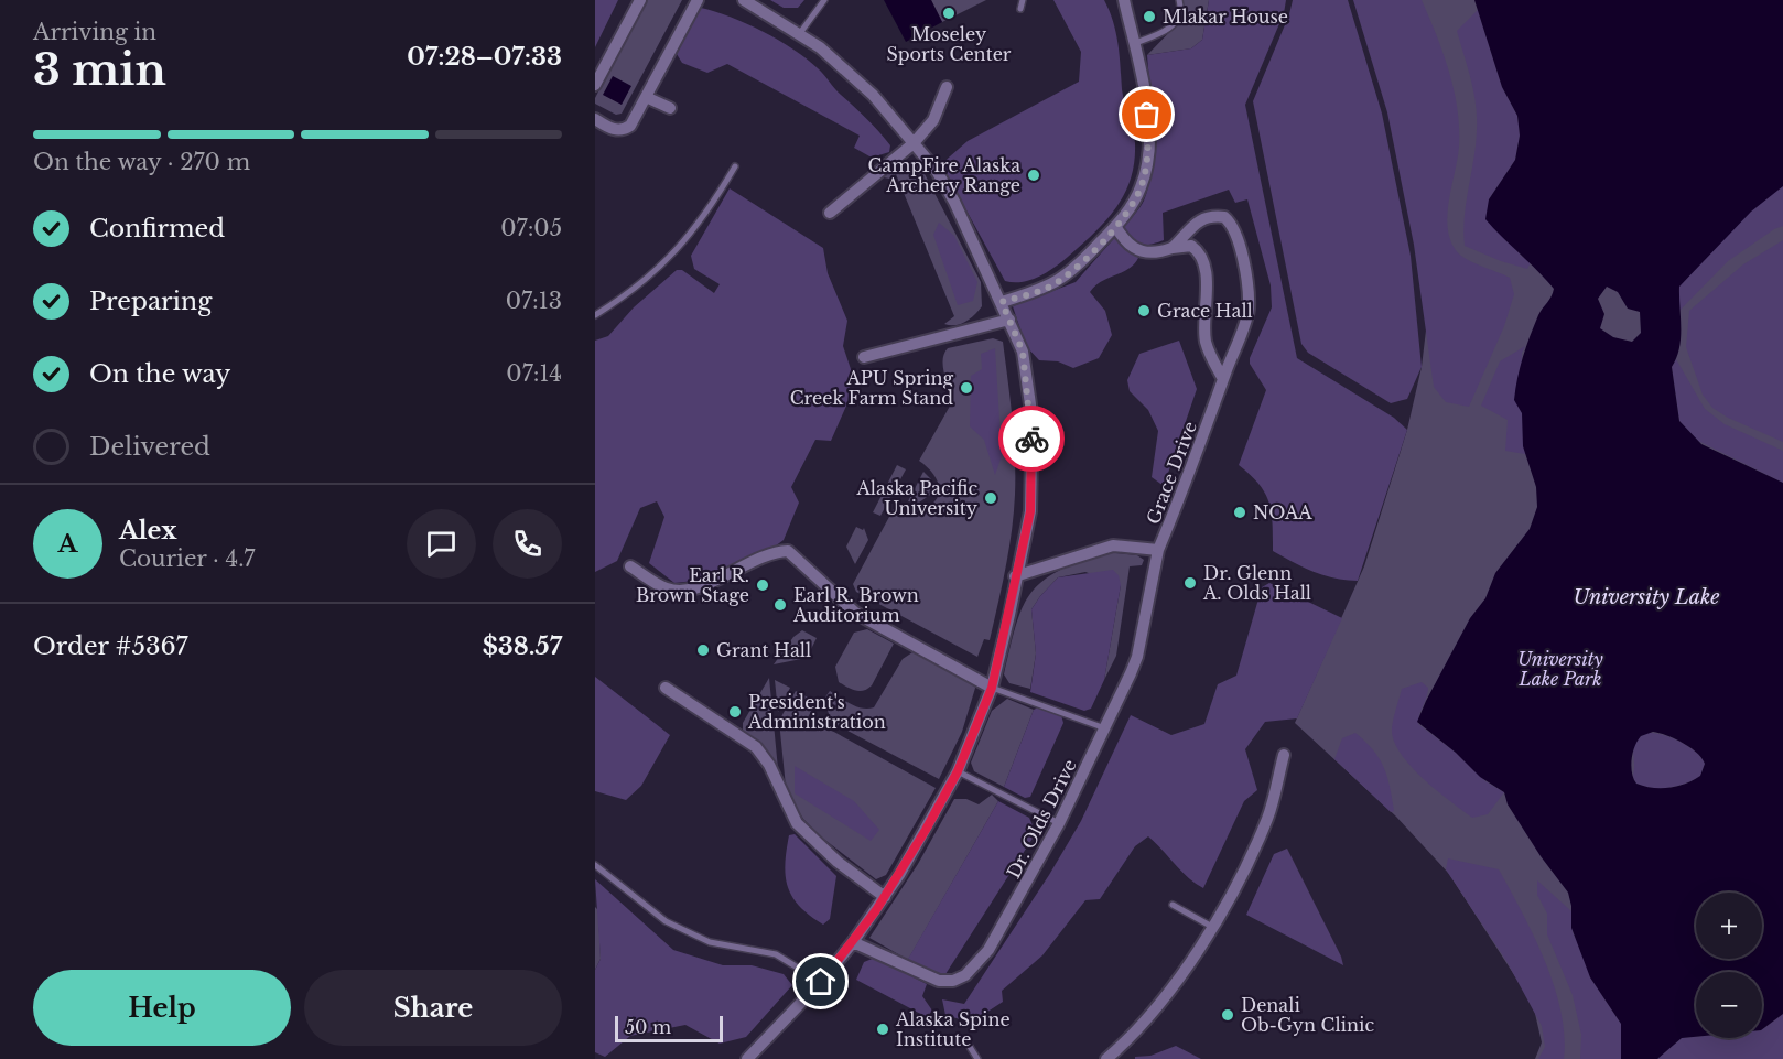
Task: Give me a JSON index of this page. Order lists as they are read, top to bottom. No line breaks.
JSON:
{"streets":{"street":["Grace Drive","Dr. Olds Drive"]},"crossings":[["Grace Drive","Dr. Olds Drive"]],"water":["University Lake"],"parks":["University Lake Park"],"places":["Moseley Sports Center","Mlakar House","CampFire Alaska Archery Range","Grace Hall","APU Spring Creek Farm Stand","Alaska Pacific University","NOAA","Dr. Glenn A. Olds Hall","Earl R. Brown Stage","Earl R. Brown Auditorium","Grant Hall","President's Administration","Denali Ob-Gyn Clinic","Alaska Spine Institute"],"scale_bar":"50 m","page":{"heading":["3 min","Arriving in","07:28–07:33"],"panel":["Alex","Courier · 4.7","Order #5367","$38.57"],"bar":"On the way · 270 m","list":[["Confirmed","07:05"],["Preparing","07:13"],["On the way","07:14"],"Delivered"],"round":"A","map_buttons":["+","−"],"buttons":["Help","Share"],"scale":"50 m"}}
